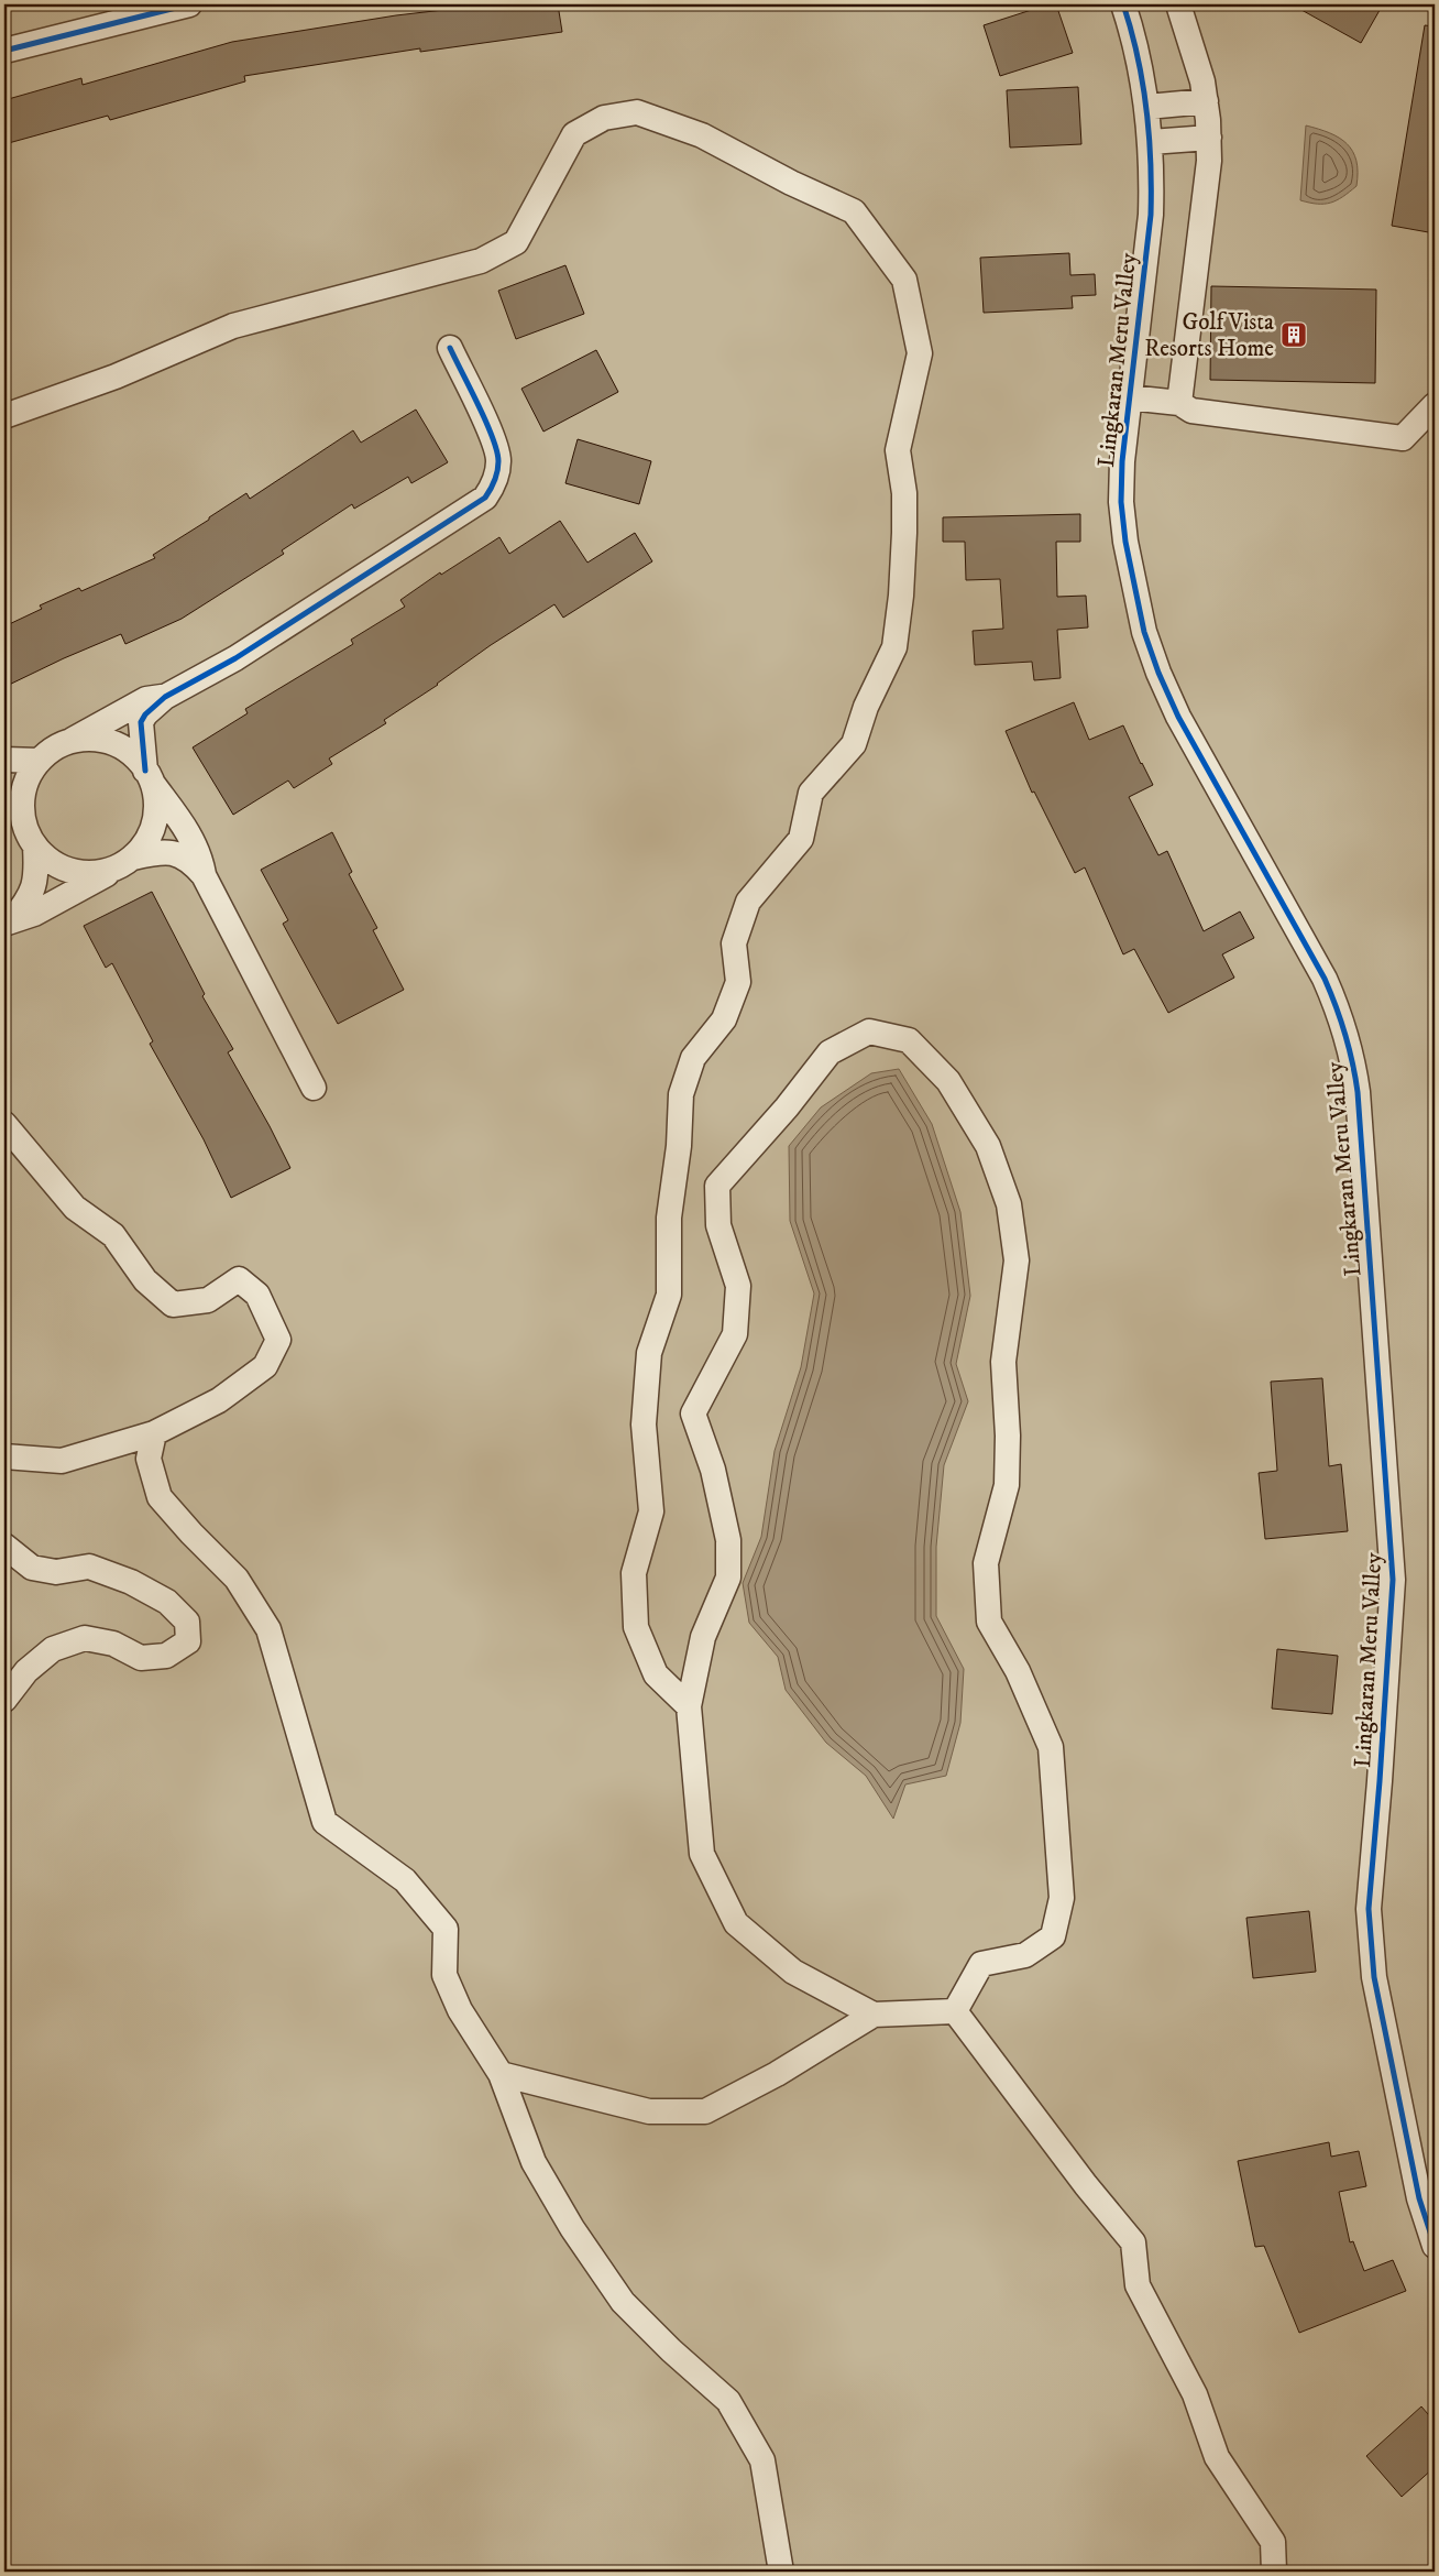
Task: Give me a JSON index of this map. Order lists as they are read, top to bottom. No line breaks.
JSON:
{"streets":{"street":["Lingkaran Meru Valley"]},"places":{"building":["Golf Vista Resorts Home"]}}
